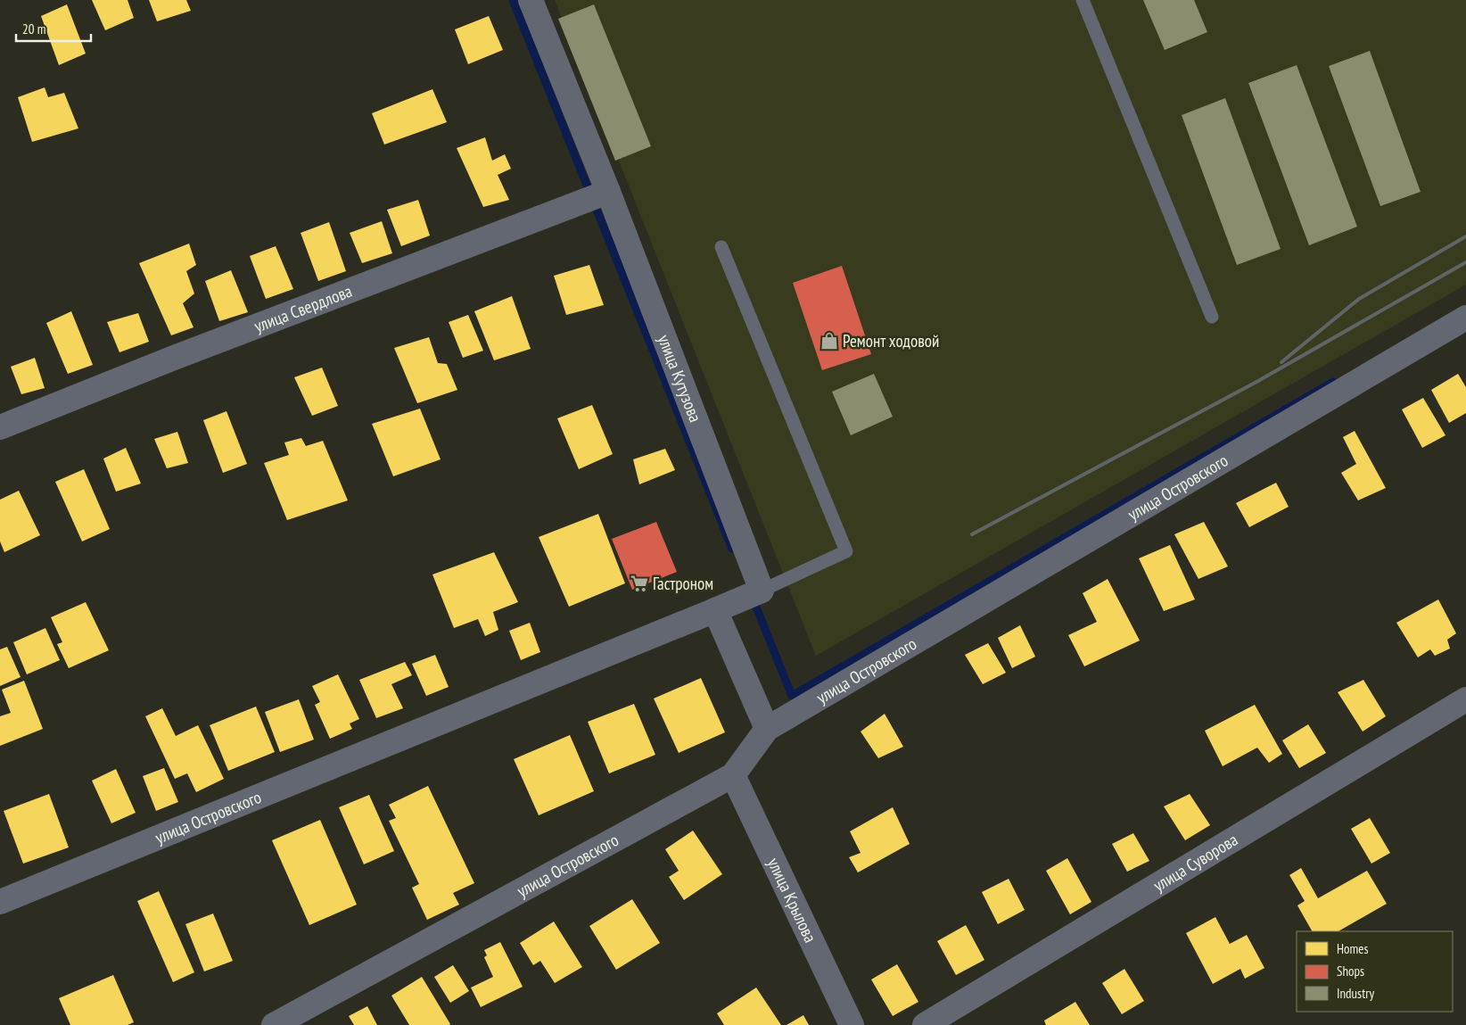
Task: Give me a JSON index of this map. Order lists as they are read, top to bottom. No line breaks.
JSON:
{"streets":{"street":["улица Свердлова","улица Кутузова","улица Островского","улица Суворова","улица Крылова"]},"crossings":[["улица Свердлова","улица Кутузова"],["улица Островского","улица Крылова"]],"places":{"shop":["Ремонт ходовой"],"supermarket":["Гастроном"]},"legend":["Homes","Shops","Industry"],"scale_bar":"20 m"}
